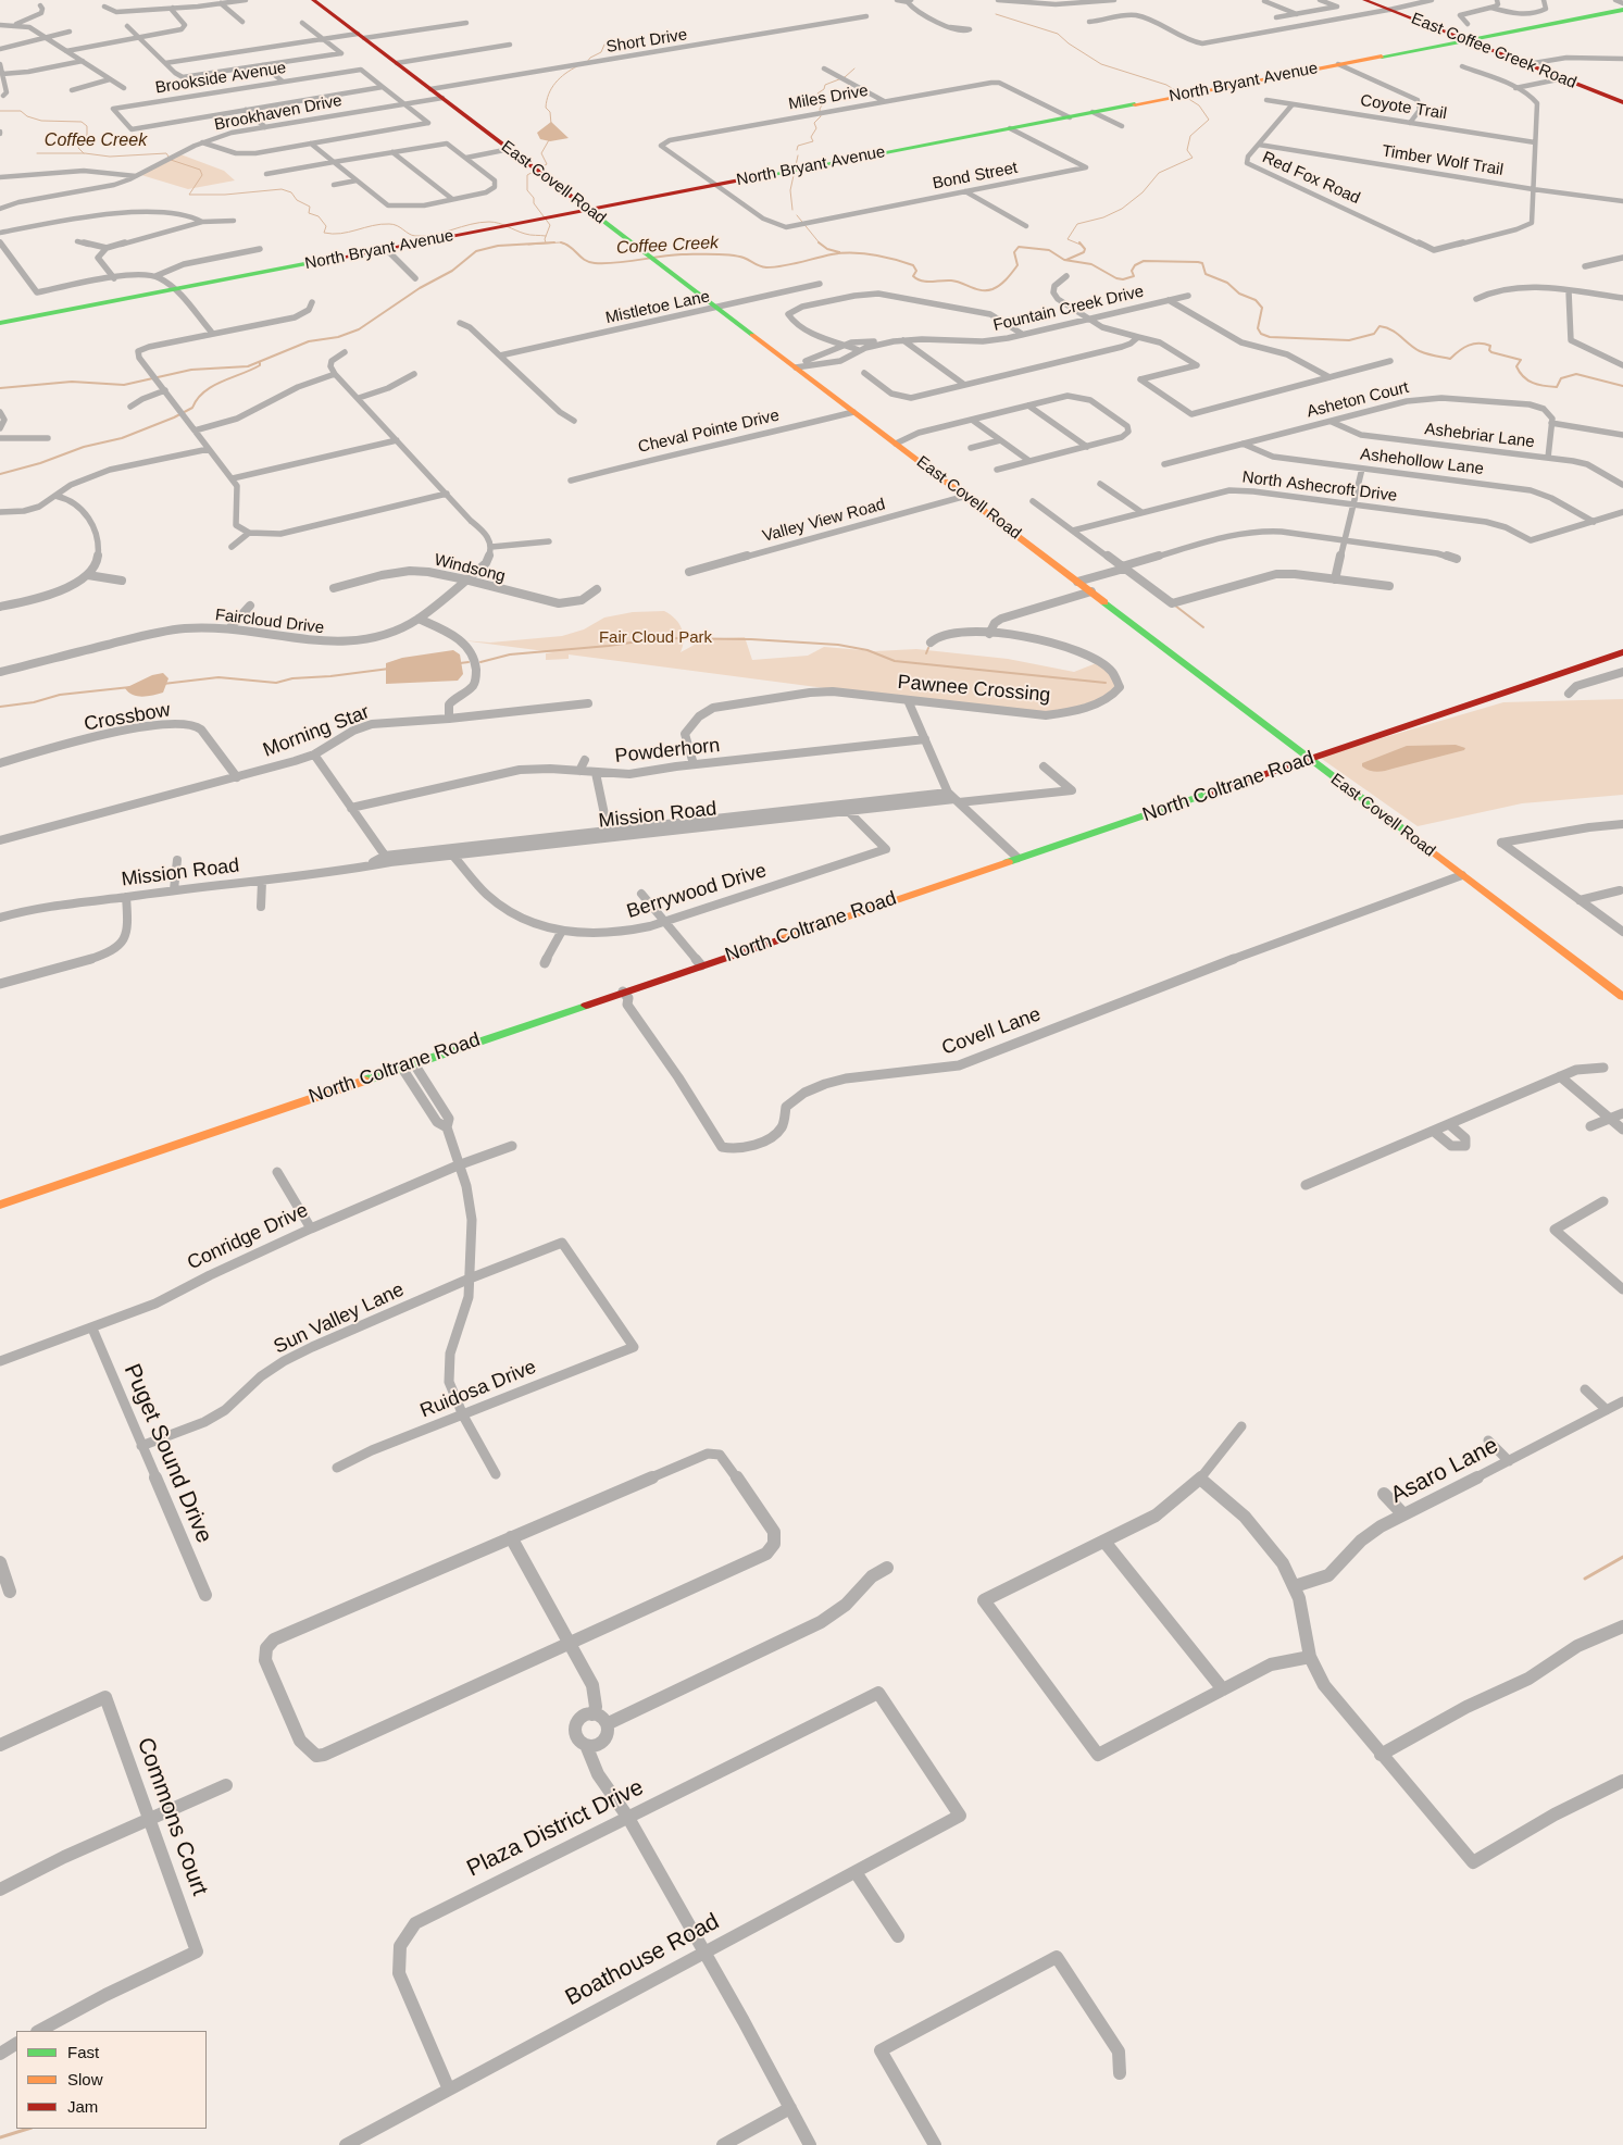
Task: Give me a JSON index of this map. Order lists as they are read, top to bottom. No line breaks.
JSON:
{"streets":{"street":["Short Drive","East Coffee Creek Road","Brookside Avenue","North Bryant Avenue","Miles Drive","Coyote Trail","Brookhaven Drive","Timber Wolf Trail","Bond Street","Red Fox Road","East Covell Road","Mistletoe Lane","Fountain Creek Drive","Asheton Court","Cheval Pointe Drive","Ashebriar Lane","Ashehollow Lane","North Ashecroft Drive","Valley View Road","Windsong","Faircloud Drive","Pawnee Crossing","Crossbow","Morning Star","Powderhorn","North Coltrane Road","Mission Road","Berrywood Drive","Covell Lane","Conridge Drive","Sun Valley Lane","Ruidosa Drive","Puget Sound Drive","Asaro Lane","Commons Court","Plaza District Drive","Boathouse Road"]},"crossings":[["Short Drive","East Covell Road"],["East Coffee Creek Road","North Bryant Avenue"],["North Bryant Avenue","Miles Drive"],["North Bryant Avenue","Bond Street"],["North Bryant Avenue","East Covell Road"],["Miles Drive","Bond Street"],["Coyote Trail","Red Fox Road"],["Brookhaven Drive","East Covell Road"],["Timber Wolf Trail","Red Fox Road"],["East Covell Road","Mistletoe Lane"],["East Covell Road","Fountain Creek Drive"],["East Covell Road","Cheval Pointe Drive"],["East Covell Road","Valley View Road"],["East Covell Road","North Coltrane Road"],["East Covell Road","Covell Lane"],["Asheton Court","Ashebriar Lane"],["Asheton Court","Ashehollow Lane"],["Ashehollow Lane","North Ashecroft Drive"],["Windsong","Faircloud Drive"],["Pawnee Crossing","Powderhorn"],["Crossbow","Morning Star"],["North Coltrane Road","Covell Lane"],["Mission Road","Berrywood Drive"],["Conridge Drive","Puget Sound Drive"],["Sun Valley Lane","Ruidosa Drive"],["Sun Valley Lane","Puget Sound Drive"],["Plaza District Drive","Boathouse Road"]],"water":["Coffee Creek"],"parks":["Fair Cloud Park"],"legend":["Fast","Slow","Jam"]}
